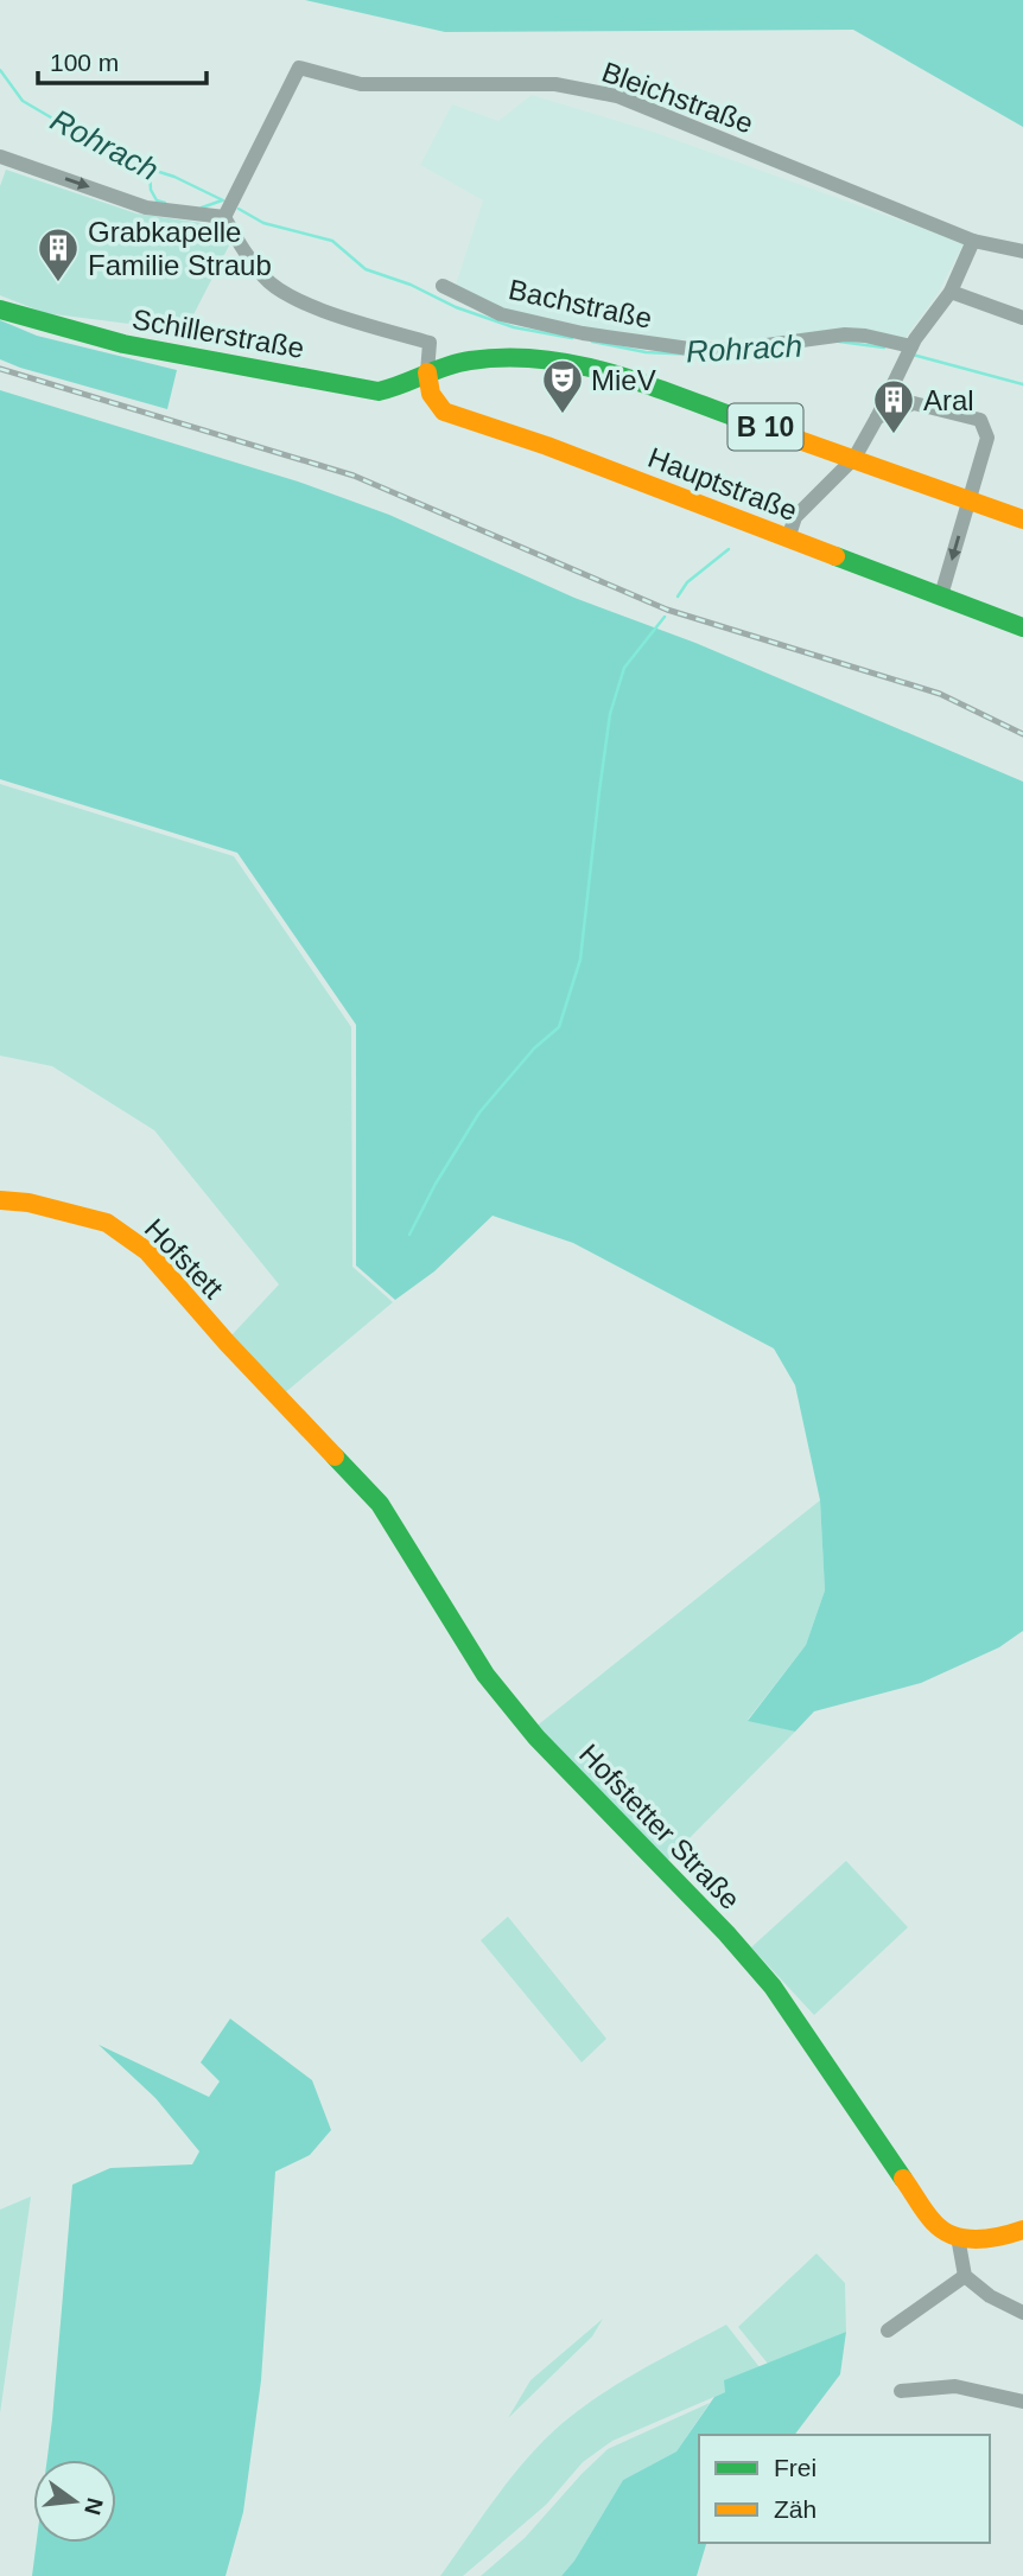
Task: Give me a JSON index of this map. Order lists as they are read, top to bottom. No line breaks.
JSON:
{"streets":{"street":["Bleichstraße","Bachstraße","Schillerstraße","B 10","Hauptstraße","Hofstett","Hofstetter Straße"]},"crossings":[["Schillerstraße","B 10"],["Schillerstraße","Hauptstraße"],["Hofstett","Hofstetter Straße"]],"water":["Rohrach"],"places":{"building":["Grabkapelle Familie Straub","Aral"],"theatre":["MieV"]},"legend":["Frei","Zäh"],"scale_bar":"100 m","north":"right"}
